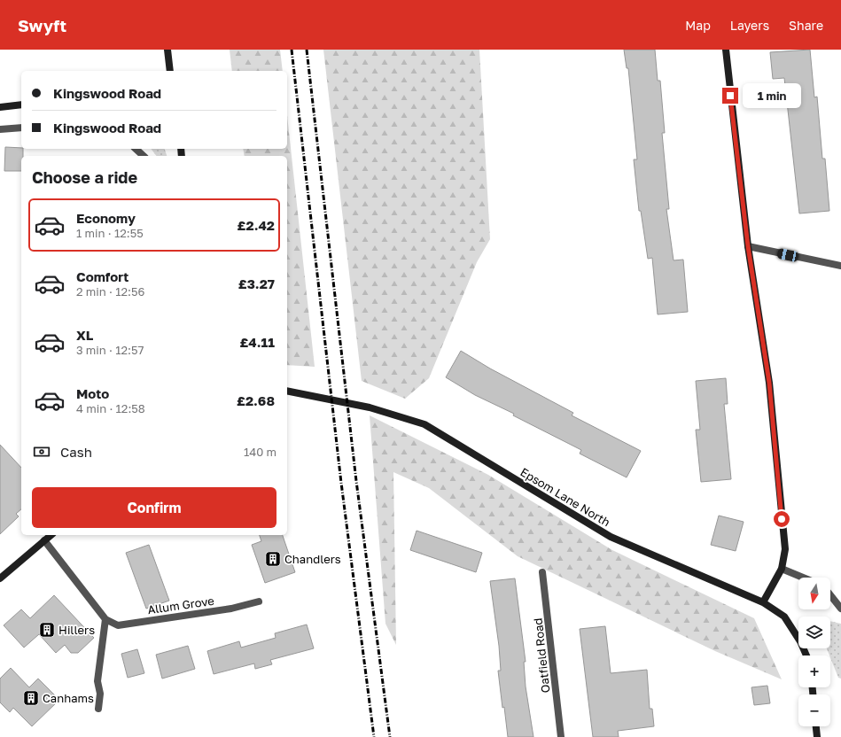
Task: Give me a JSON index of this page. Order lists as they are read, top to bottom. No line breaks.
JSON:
{"streets":{"main road":["Epsom Lane North"],"street":["Allum Grove","Oatfield Road"]},"places":{"building":["Chandlers","Hillers","Canhams"]},"north":"bottom","page":{"header":"Swyft","nav":["Map","Layers","Share"],"banner":["Kingswood Road","Kingswood Road"],"bubble":"1 min","heading":"Choose a ride","list":[{"name":"Economy","note":"1 min · 12:55","value":"£2.42"},{"name":"Comfort","note":"2 min · 12:56","value":"£3.27"},{"name":"XL","note":"3 min · 12:57","value":"£4.11"},{"name":"Moto","note":"4 min · 12:58","value":"£2.68"}],"pay":["Cash","140 m"],"buttons":"Confirm","map_buttons":["+","−"]}}
